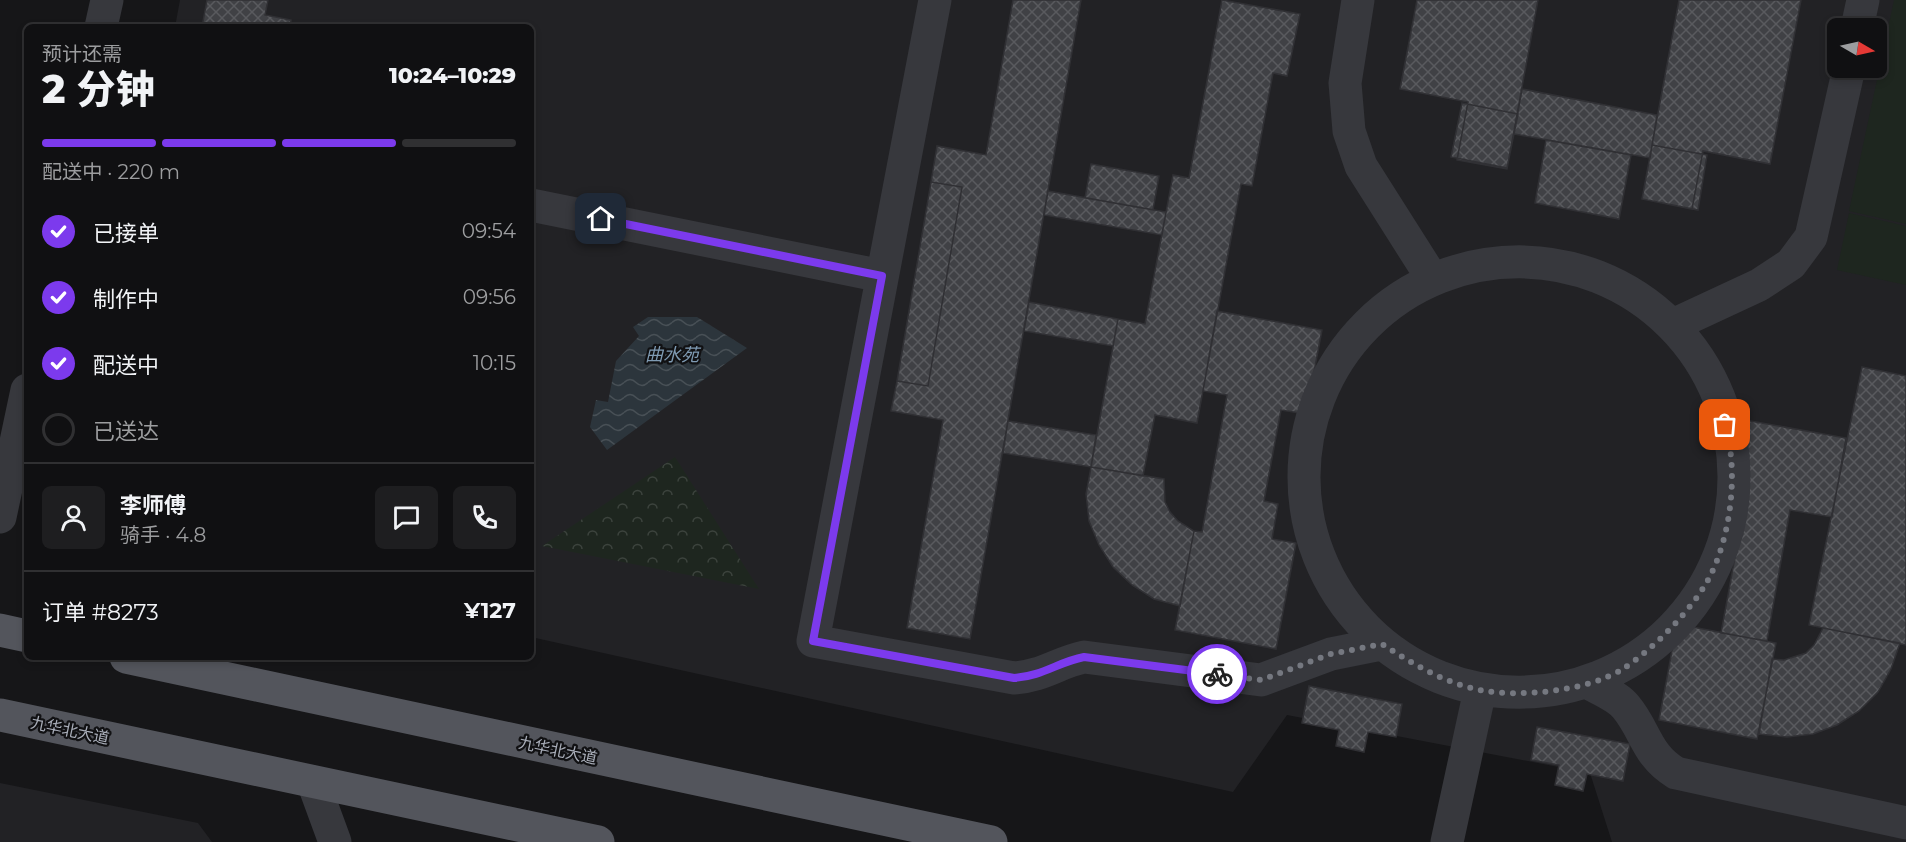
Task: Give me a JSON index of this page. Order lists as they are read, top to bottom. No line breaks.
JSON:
{"streets":{"main road":["九华北大道"]},"water":["曲水苑"],"north":"right","page":{"heading":["2 分钟","预计还需","10:24–10:29"],"panel":["李师傅","骑手 · 4.8","订单 #8273","¥127"],"bar":"配送中 · 220 m","list":[["已接单","09:54"],["制作中","09:56"],["配送中","10:15"],"已送达"]}}
